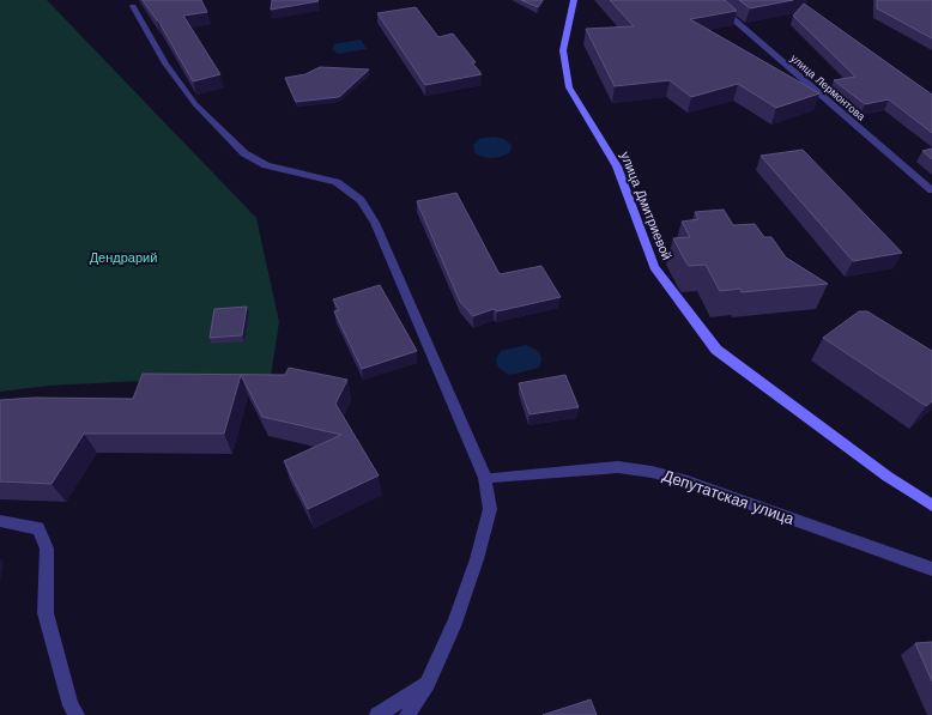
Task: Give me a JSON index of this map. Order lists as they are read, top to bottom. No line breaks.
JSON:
{"streets":{"street":["улица Лермонтова","улица Дмитриевой","Депутатская улица"]},"parks":["Дендрарий"]}
